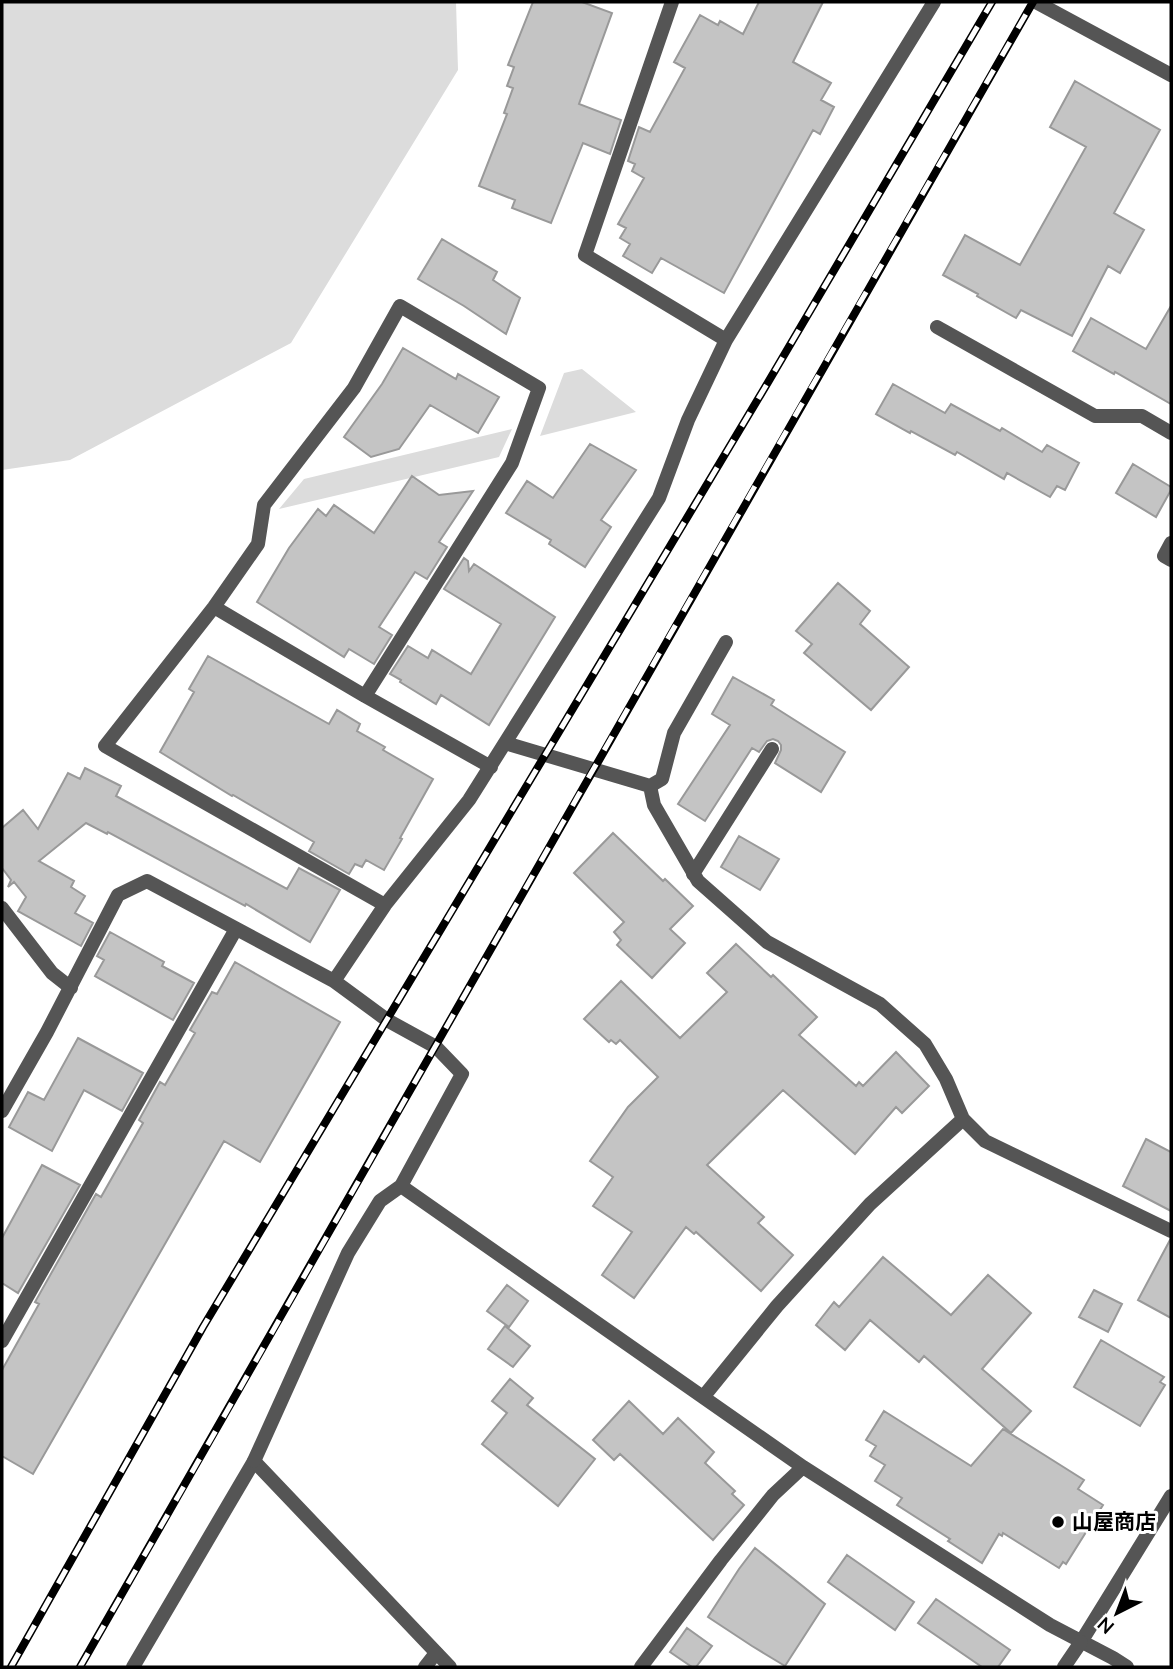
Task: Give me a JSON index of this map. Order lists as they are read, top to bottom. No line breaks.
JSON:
{"places":["山屋商店"],"north":"bottom left"}
